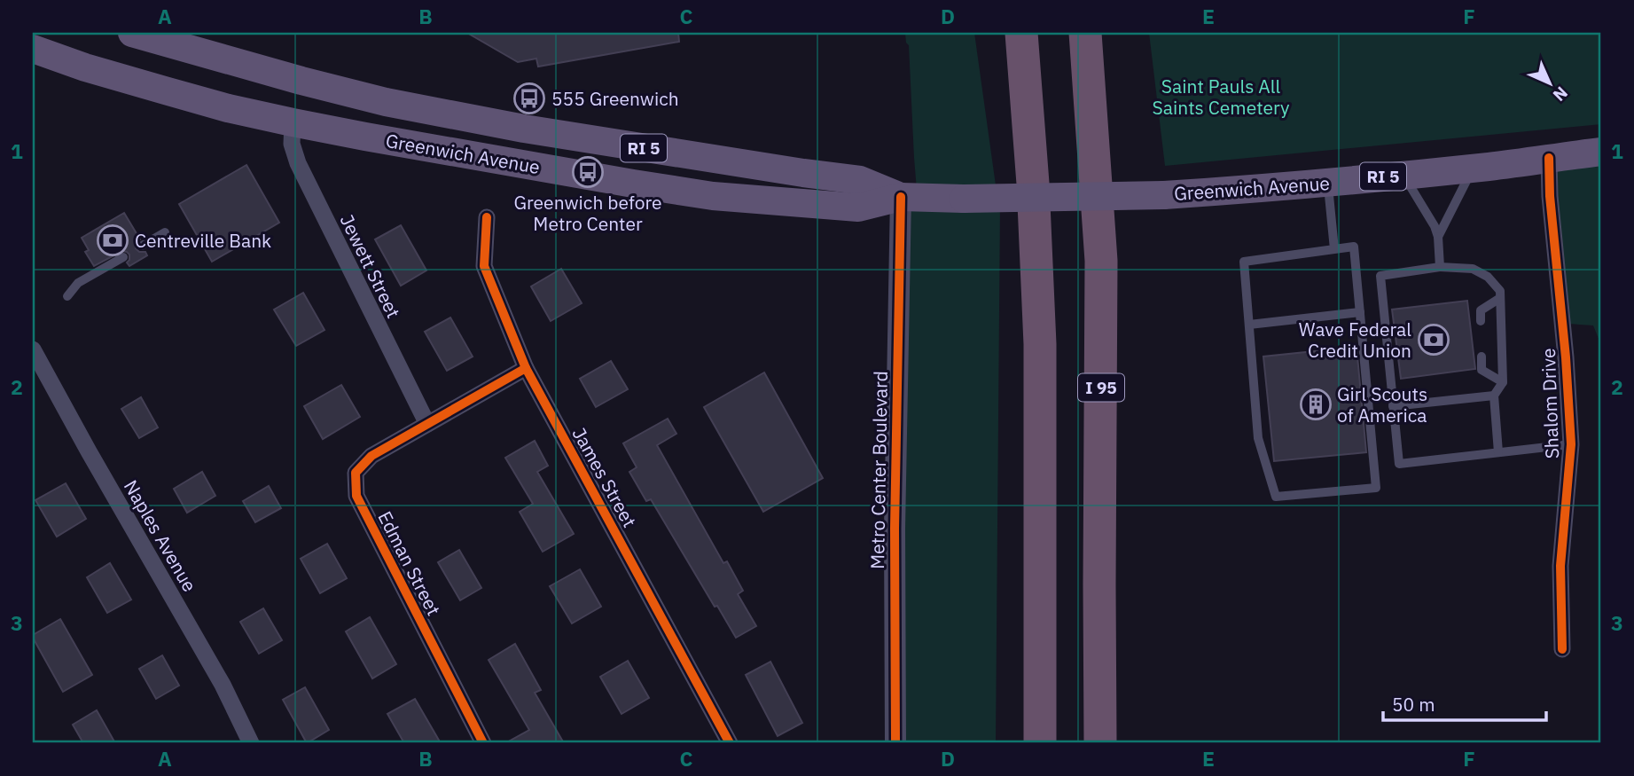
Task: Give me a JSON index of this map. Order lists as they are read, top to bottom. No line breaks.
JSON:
{"streets":{"highway":["I 95"],"main road":["RI 5","Greenwich Avenue"],"street":["Jewett Street","Shalom Drive","Metro Center Boulevard","James Street","Naples Avenue","Edman Street"]},"crossings":[["Greenwich Avenue","Jewett Street"],["Greenwich Avenue","Shalom Drive"],["Greenwich Avenue","Metro Center Boulevard"],["Jewett Street","Edman Street"],["James Street","Edman Street"]],"parks":["Saint Pauls All Saints Cemetery"],"places":{"bus stop":["555 Greenwich","Greenwich before Metro Center"],"bank":["Centreville Bank","Wave Federal Credit Union"],"building":["Girl Scouts of America"]},"scale_bar":"50 m","north":"bottom right","grid":{"columns":["A","B","C","D","E","F"],"rows":["1","2","3"]}}
